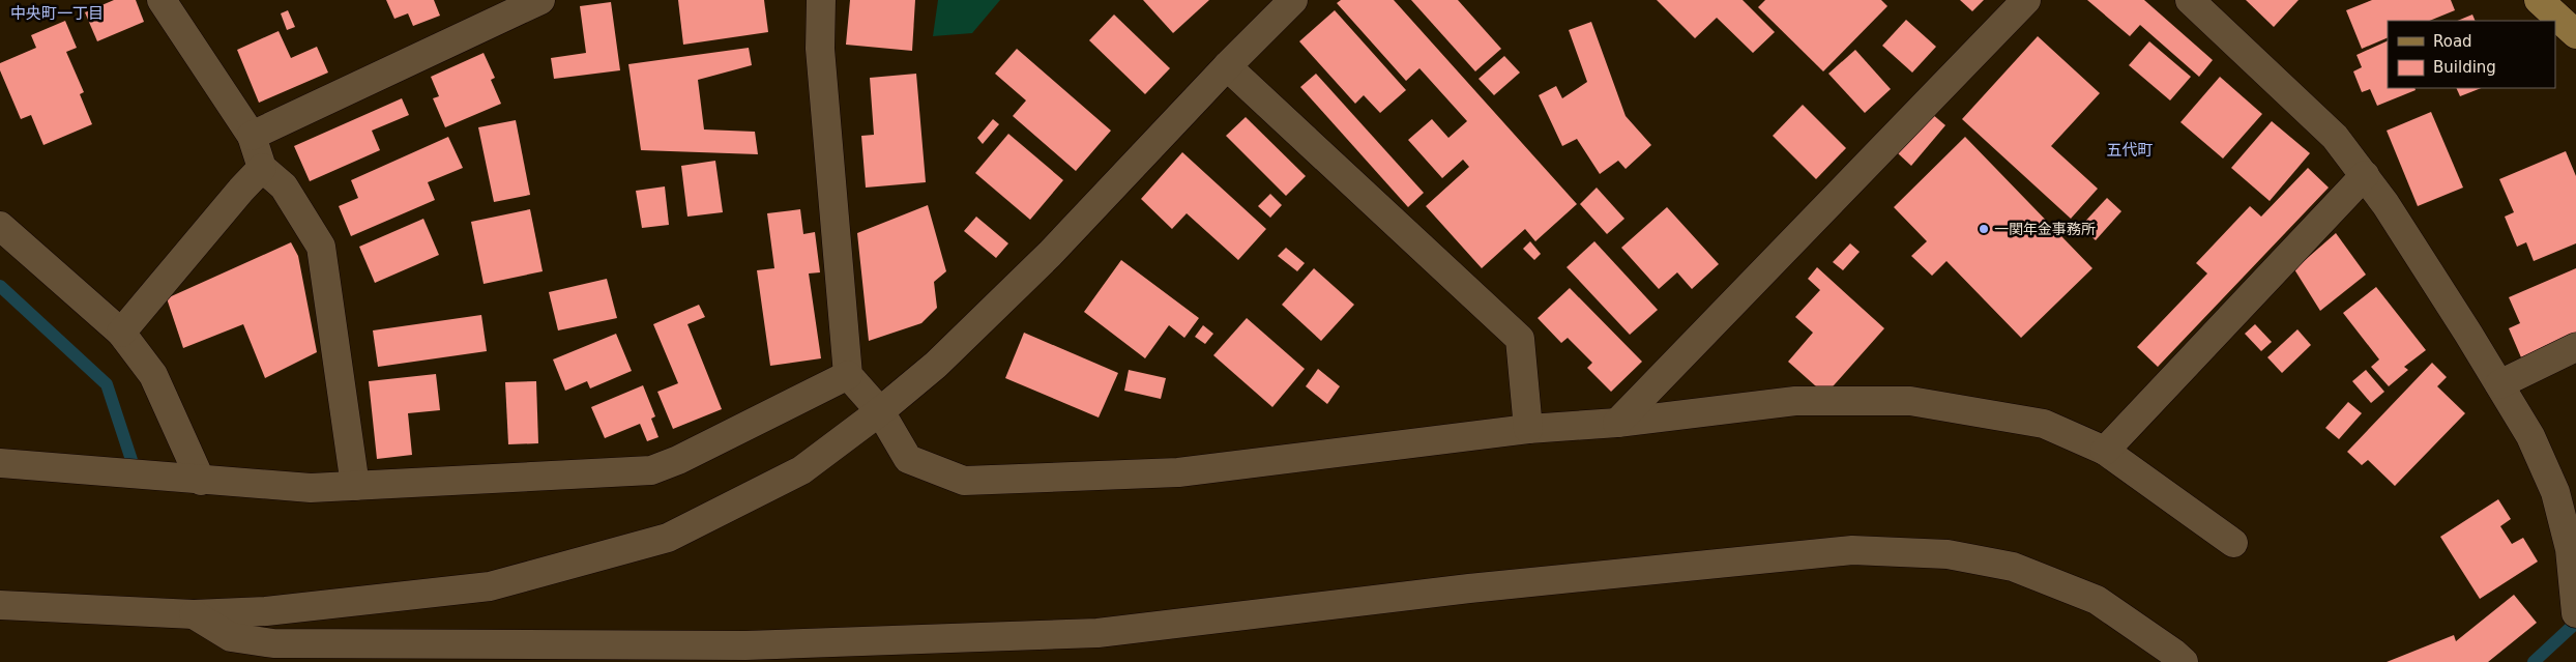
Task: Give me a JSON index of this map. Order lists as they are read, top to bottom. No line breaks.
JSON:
{"districts":["中央町一丁目","五代町"],"places":["一関年金事務所"],"legend":["Road","Building"]}
